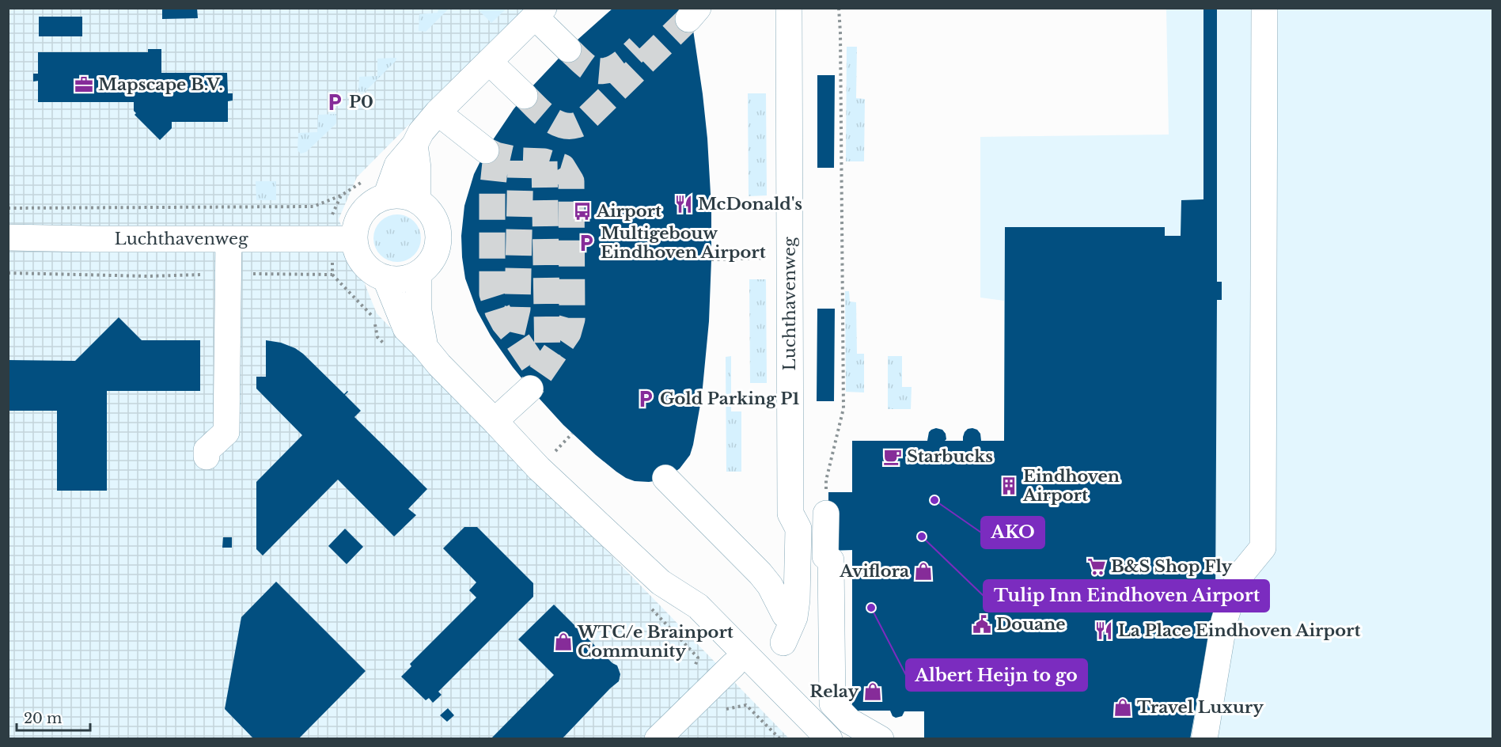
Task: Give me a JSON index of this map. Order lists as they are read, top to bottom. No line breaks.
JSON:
{"streets":{"street":["Luchthavenweg"]},"places":{"office":["Mapscape B.V."],"parking":["P0","Multigebouw Eindhoven Airport","Gold Parking P1"],"restaurant":["McDonald's","La Place Eindhoven Airport"],"bus stop":["Airport"],"cafe":["Starbucks"],"building":["Eindhoven Airport"],"other":["AKO","Tulip Inn Eindhoven Airport","Albert Heijn to go"],"supermarket":["B&S Shop Fly"],"shop":["Aviflora","WTC/e Brainport Community","Relay","Travel Luxury"],"public building":["Douane"]},"scale_bar":"20 m"}
